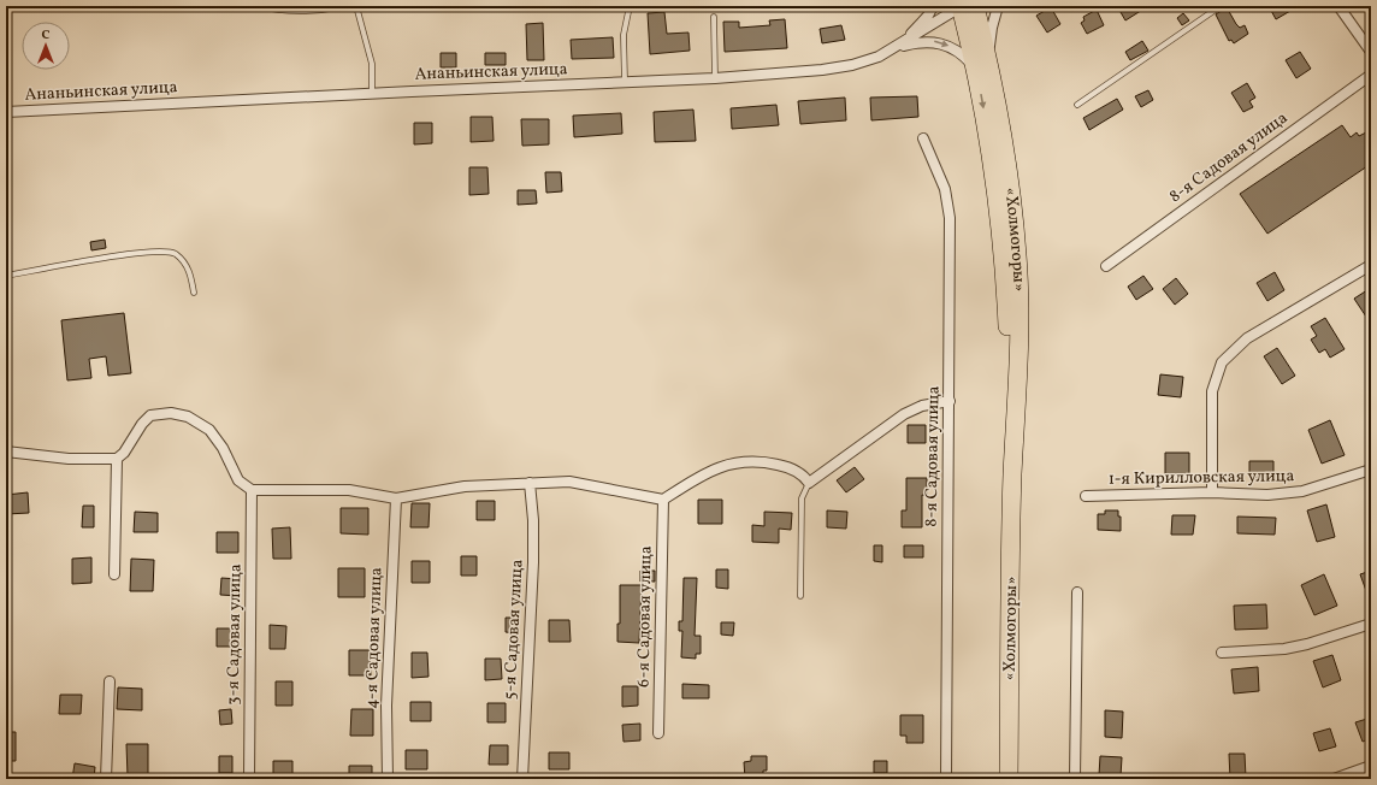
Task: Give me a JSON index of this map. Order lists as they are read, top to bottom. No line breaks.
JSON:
{"streets":{"highway":["«Холмогоры»"],"street":["Ананьинская улица","8-я Садовая улица","1-я Кирилловская улица","6-я Садовая улица","5-я Садовая улица","3-я Садовая улица","4-я Садовая улица"]},"crossings":[["Ананьинская улица","«Холмогоры»"]],"north":"top"}
